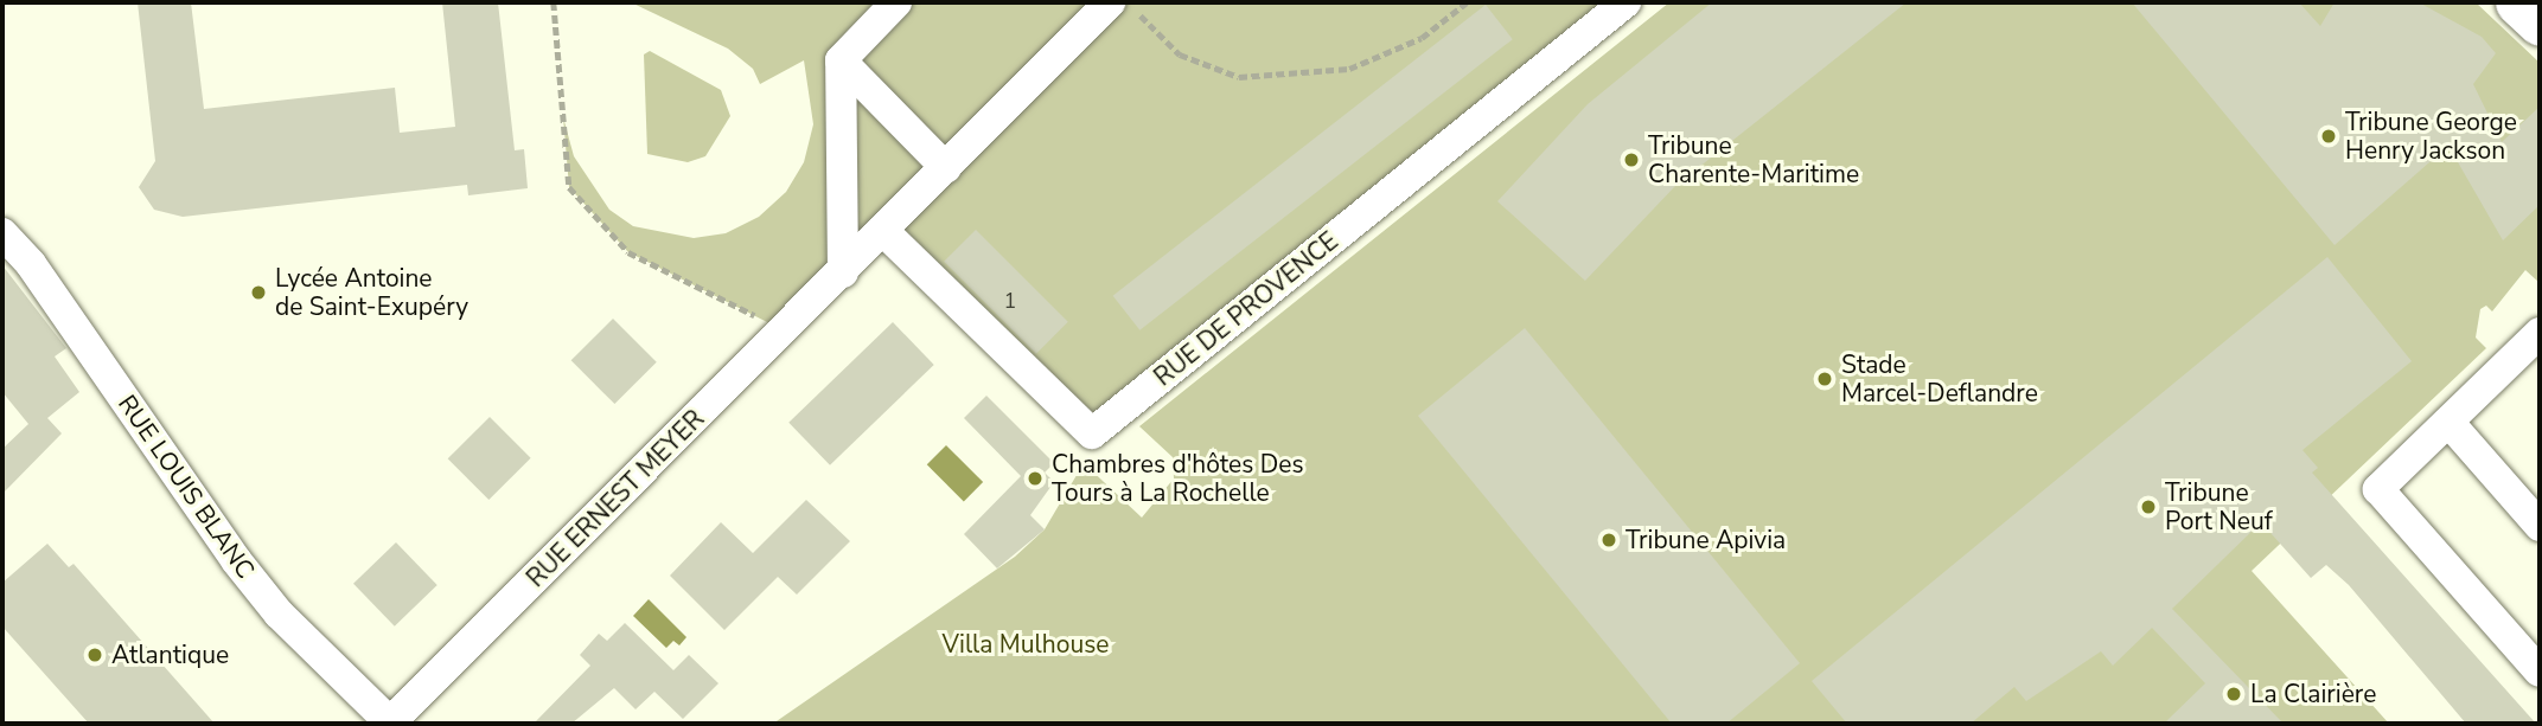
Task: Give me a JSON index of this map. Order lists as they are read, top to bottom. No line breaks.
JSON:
{"streets":{"street":["RUE DE PROVENCE","RUE LOUIS BLANC","RUE ERNEST MEYER"]},"crossings":[["RUE DE PROVENCE","RUE ERNEST MEYER"],["RUE LOUIS BLANC","RUE ERNEST MEYER"]],"parks":["Villa Mulhouse"],"places":["Tribune George Henry Jackson","Tribune Charente-Maritime","Lycée Antoine de Saint-Exupéry","Stade Marcel-Deflandre","Chambres d'hôtes Des Tours à La Rochelle","Tribune Port Neuf","Tribune Apivia","Atlantique","La Clairière"],"house_numbers":["1"]}
